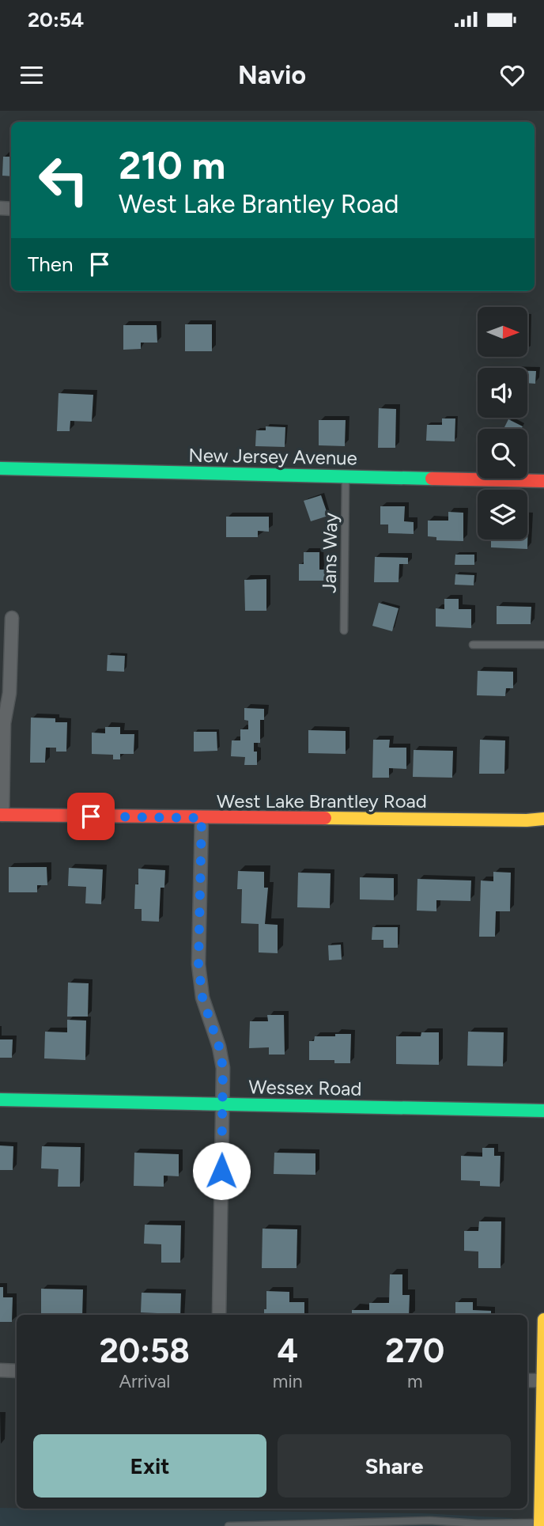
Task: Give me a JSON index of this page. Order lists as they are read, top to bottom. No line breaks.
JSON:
{"streets":{"street":["New Jersey Avenue","West Lake Brantley Road","Wessex Road"],"lane":["Jans Way"]},"crossings":[["New Jersey Avenue","Jans Way"]],"north":"right","page":{"status":"20:54","header":"Navio","turn":["210 m","West Lake Brantley Road"],"then":"Then","eta":["20:58","Arrival","4","min","270","m"],"buttons":["Exit","Share"]}}
